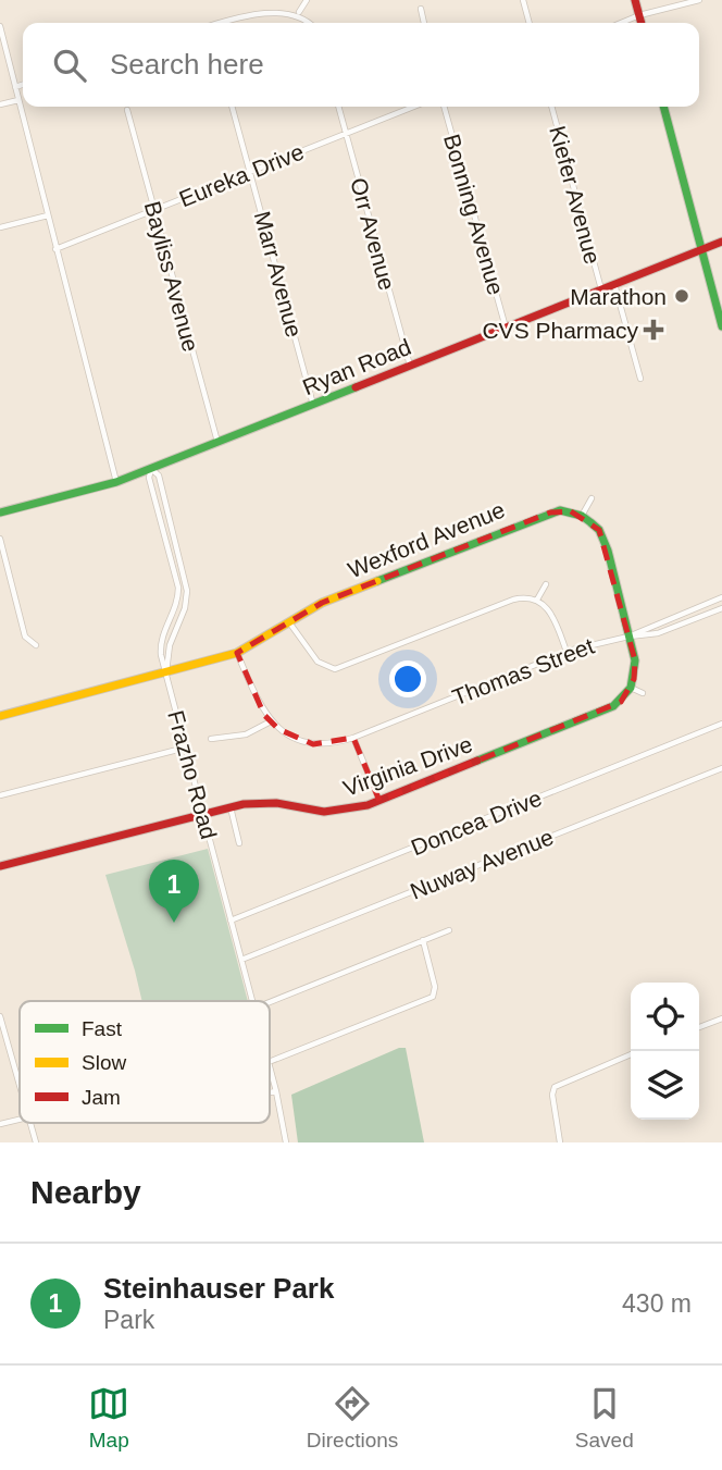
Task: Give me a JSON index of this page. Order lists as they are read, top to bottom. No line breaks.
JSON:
{"streets":{"street":["Eureka Drive","Kiefer Avenue","Bonning Avenue","Orr Avenue","Marr Avenue","Bayliss Avenue","Ryan Road","Wexford Avenue","Thomas Street","Virginia Drive","Frazho Road","Doncea Drive","Nuway Avenue"]},"crossings":[["Eureka Drive","Orr Avenue"],["Eureka Drive","Marr Avenue"],["Eureka Drive","Bayliss Avenue"],["Kiefer Avenue","Ryan Road"],["Bonning Avenue","Ryan Road"],["Orr Avenue","Ryan Road"],["Marr Avenue","Ryan Road"],["Bayliss Avenue","Ryan Road"],["Ryan Road","Frazho Road"],["Wexford Avenue","Frazho Road"],["Virginia Drive","Frazho Road"],["Frazho Road","Doncea Drive"],["Frazho Road","Nuway Avenue"]],"places":{"other":["Marathon"],"health":["CVS Pharmacy"]},"legend":["Fast","Slow","Jam"],"page":{"search":"Search here","pins":"1","heading":"Nearby","list":[{"mark":"1","name":"Steinhauser Park","note":"Park","value":"430 m"}],"nav":["Map","Directions","Saved"]}}
